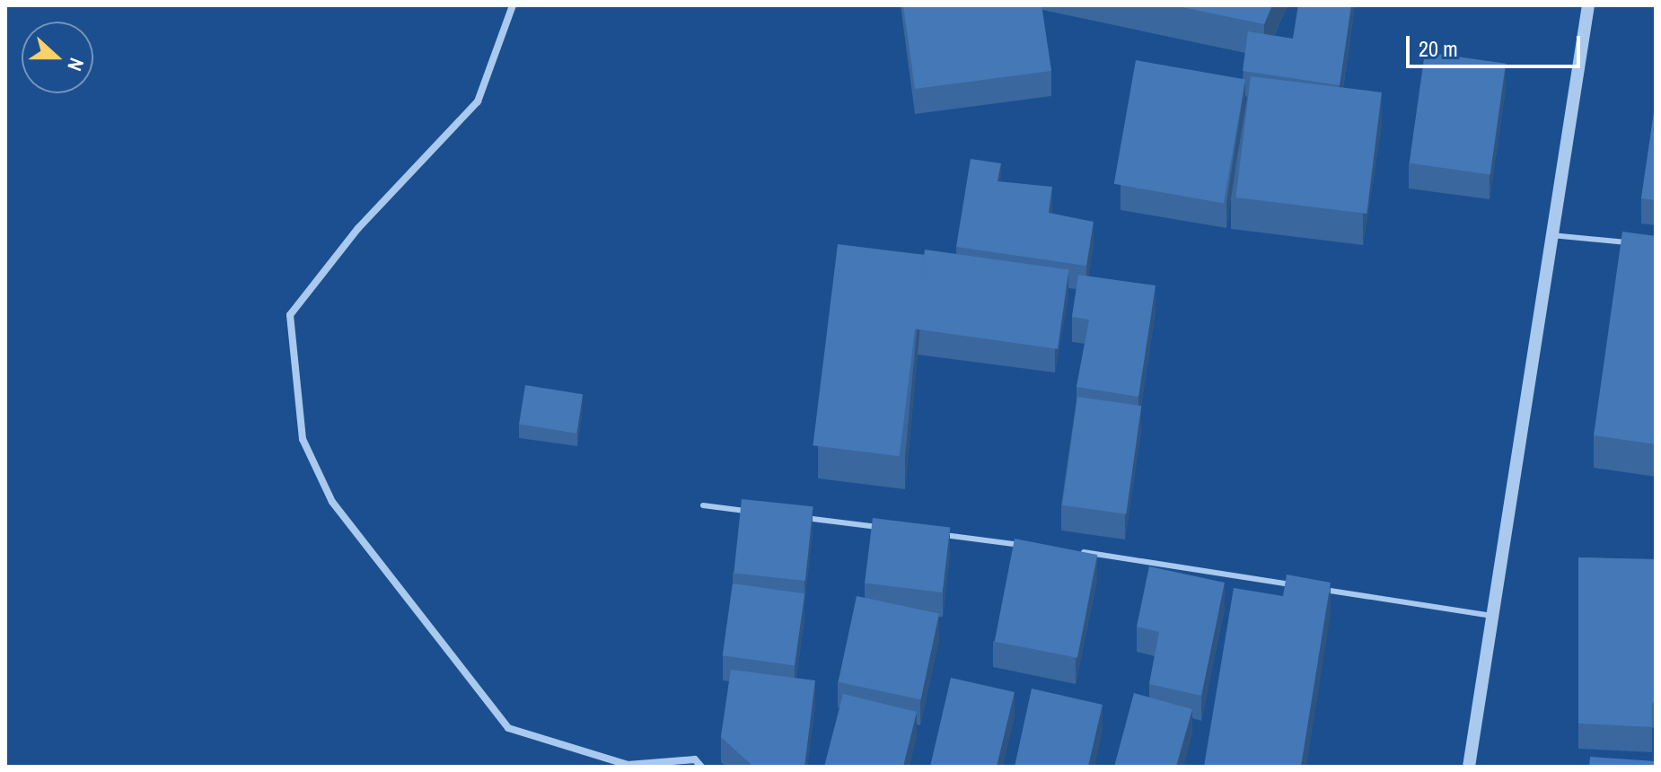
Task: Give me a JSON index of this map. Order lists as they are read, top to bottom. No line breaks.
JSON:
{"scale_bar":"20 m","north":"right"}
